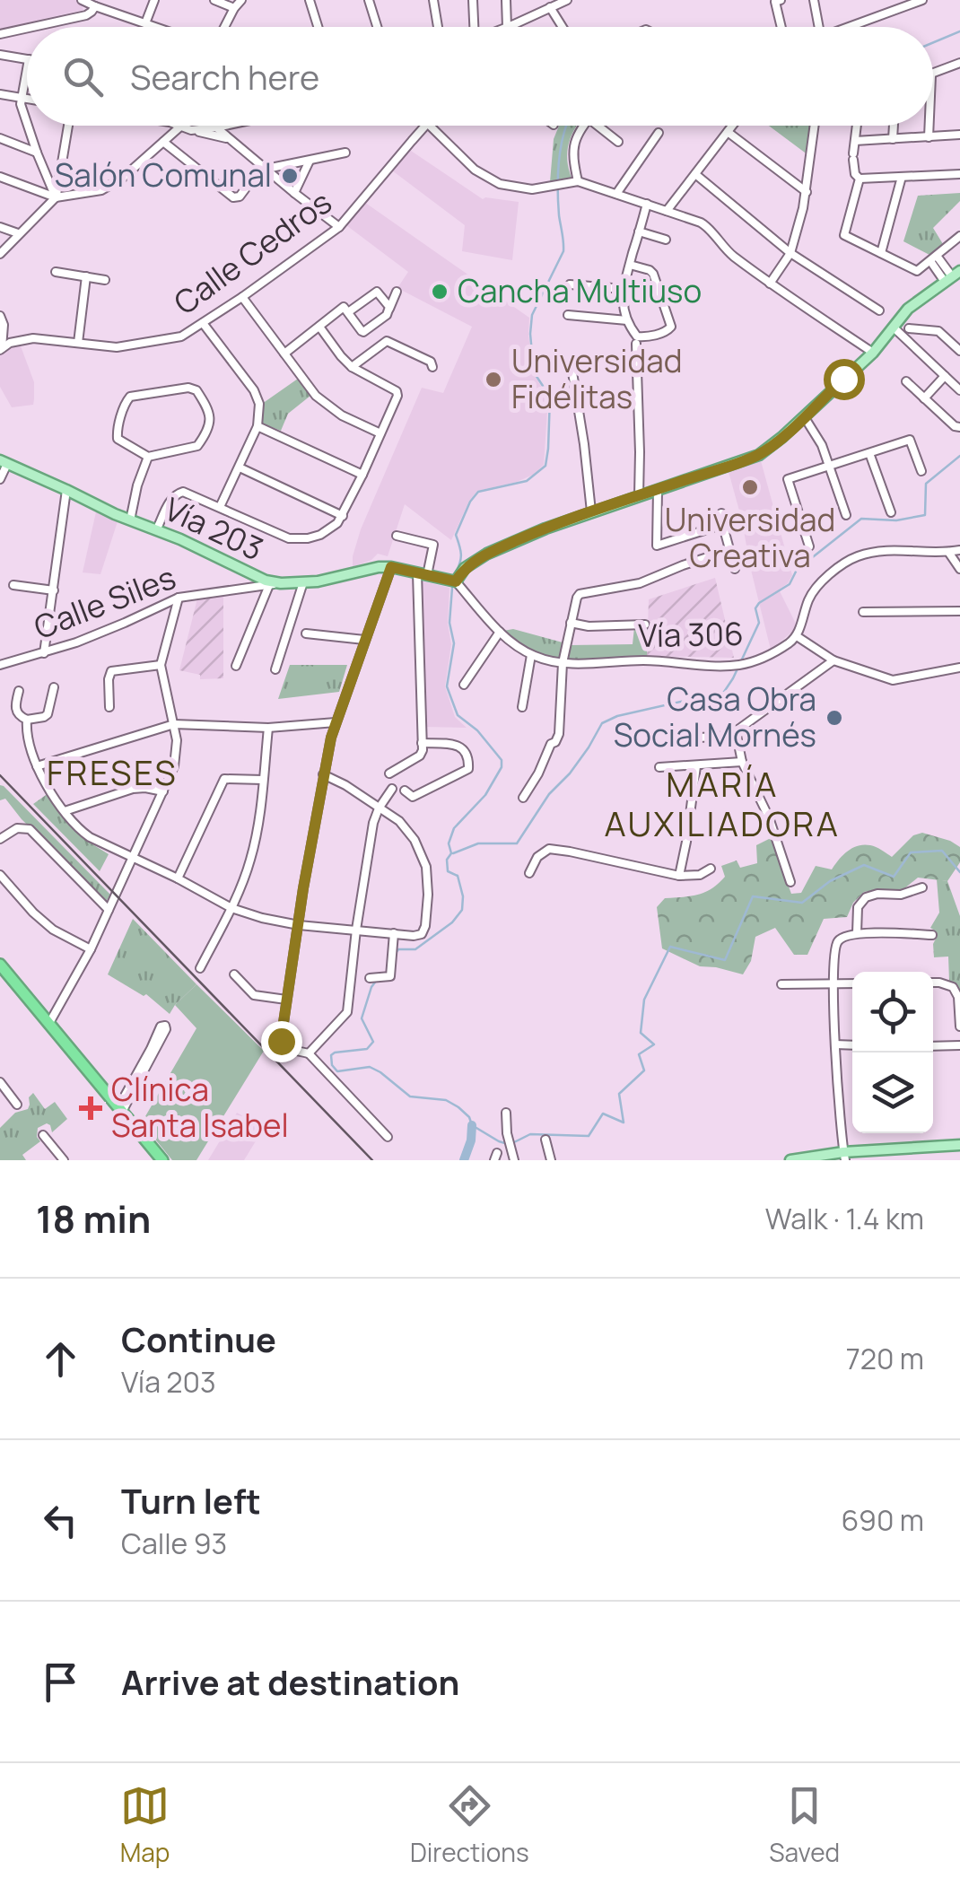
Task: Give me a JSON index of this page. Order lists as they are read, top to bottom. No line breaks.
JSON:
{"streets":{"main road":["Vía 203"],"street":["Calle Cedros","Calle Siles","Vía 306"]},"crossings":[["Vía 203","Calle Siles"],["Vía 203","Vía 306"]],"districts":["FRESES","MARÍA AUXILIADORA"],"places":{"other":["Salón Comunal","Cancha Multiuso","Universidad Fidélitas","Universidad Creativa","Casa Obra Social Mornés"],"health":["Clínica Santa Isabel"]},"page":{"search":"Search here","heading":["18 min","Walk · 1.4 km"],"list":[["Continue","Vía 203","720 m"],["Turn left","Calle 93","690 m"],"Arrive at destination"],"nav":["Map","Directions","Saved"]}}
